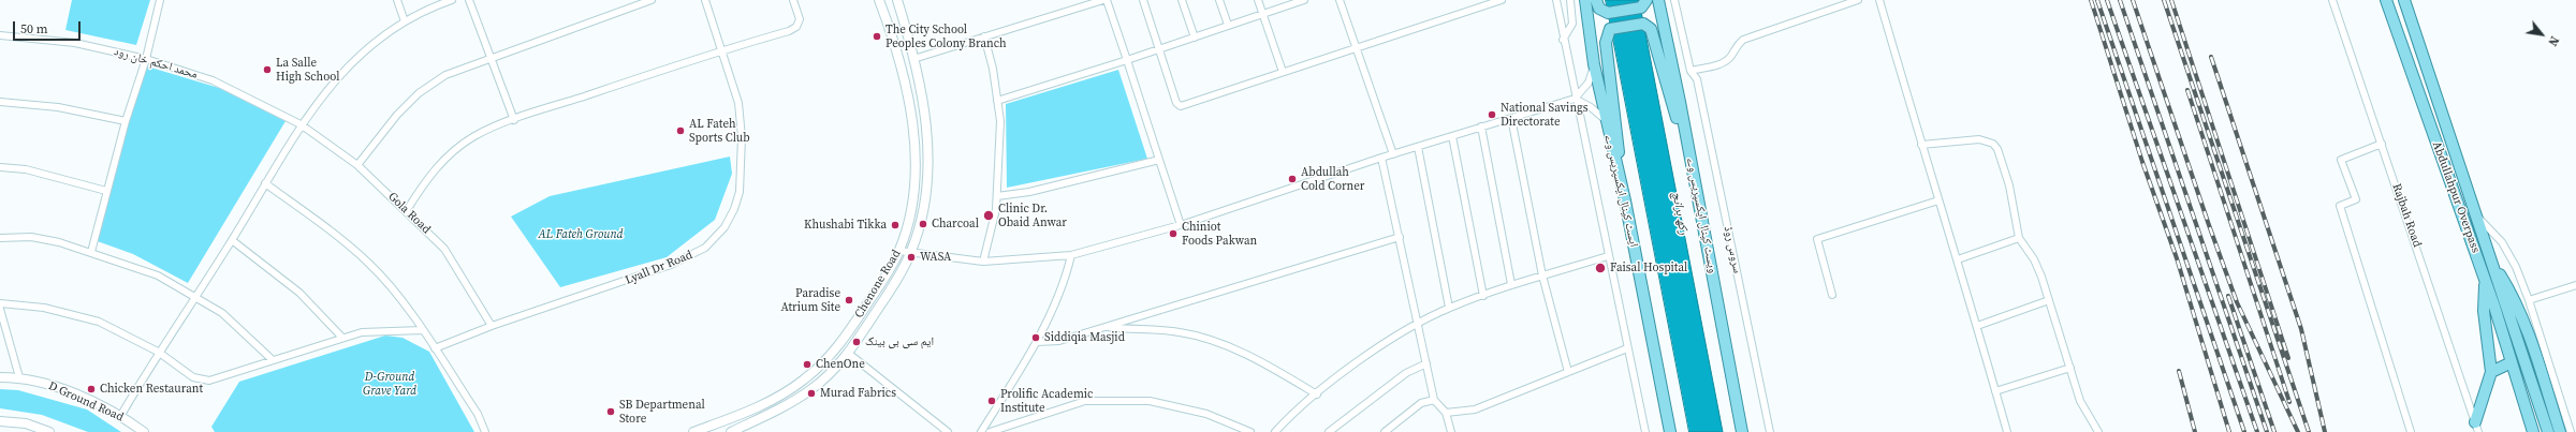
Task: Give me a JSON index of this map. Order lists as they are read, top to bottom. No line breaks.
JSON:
{"streets":{"main road":["ایسٹ کینال ایکسپریس وے","Abdullahpur Overpass","ویسٹ کینال ایکسپریس وے"],"street":["محمد احكم خان رود","Gola Road","Rajbah Road","سروس روڈ","Lyall Dr Road","Chenone Road","D Ground Road"]},"crossings":[["محمد احكم خان رود","Gola Road"],["Gola Road","Lyall Dr Road"]],"water":["رکھ برانچ"],"parks":["AL Fateh Ground","D-Ground Grave Yard"],"places":["The City School Peoples Colony Branch","La Salle High School","National Savings Directorate","AL Fateh Sports Club","Abdullah Cold Corner","Clinic Dr. Obaid Anwar","Charcoal","Khushabi Tikka","Chiniot Foods Pakwan","WASA","Faisal Hospital","Paradise Atrium Site","Siddiqia Masjid","ایم سی بی بینک","ChenOne","Chicken Restaurant","Murad Fabrics","Prolific Academic Institute","SB Departmenal Store"],"scale_bar":"50 m","north":"bottom right"}
